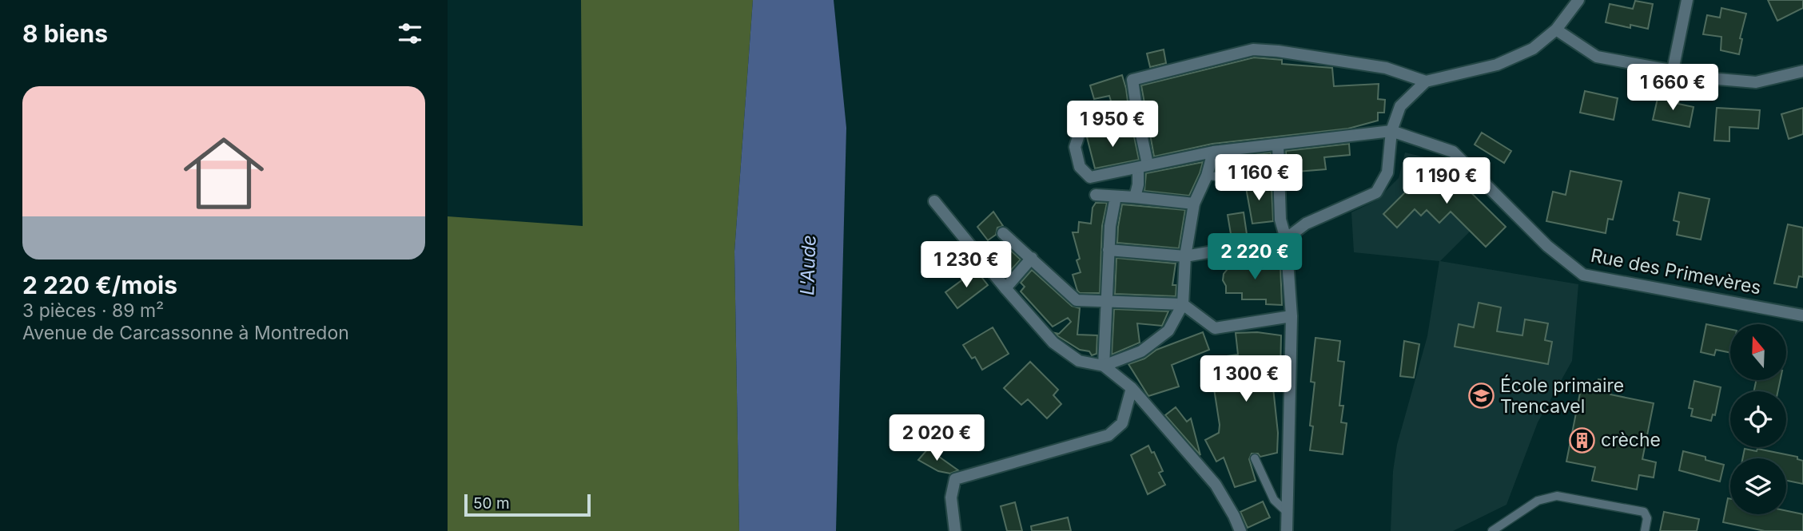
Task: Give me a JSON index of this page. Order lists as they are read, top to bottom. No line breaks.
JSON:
{"streets":{"street":["Rue des Primevères"]},"water":["L'Aude"],"places":{"school or university":["École primaire Trencavel"],"building":["crèche"]},"scale_bar":"50 m","north":"top","page":{"heading":"8 biens","price":["1 660 €","1 950 €","1 160 €","1 190 €","2 220 €","1 230 €","1 300 €","2 020 €"],"list":[{"name":"2 220 €/mois","note":"3 pièces · 89 m² · Avenue de Carcassonne à Montredon"}],"scale":"50 m"}}
